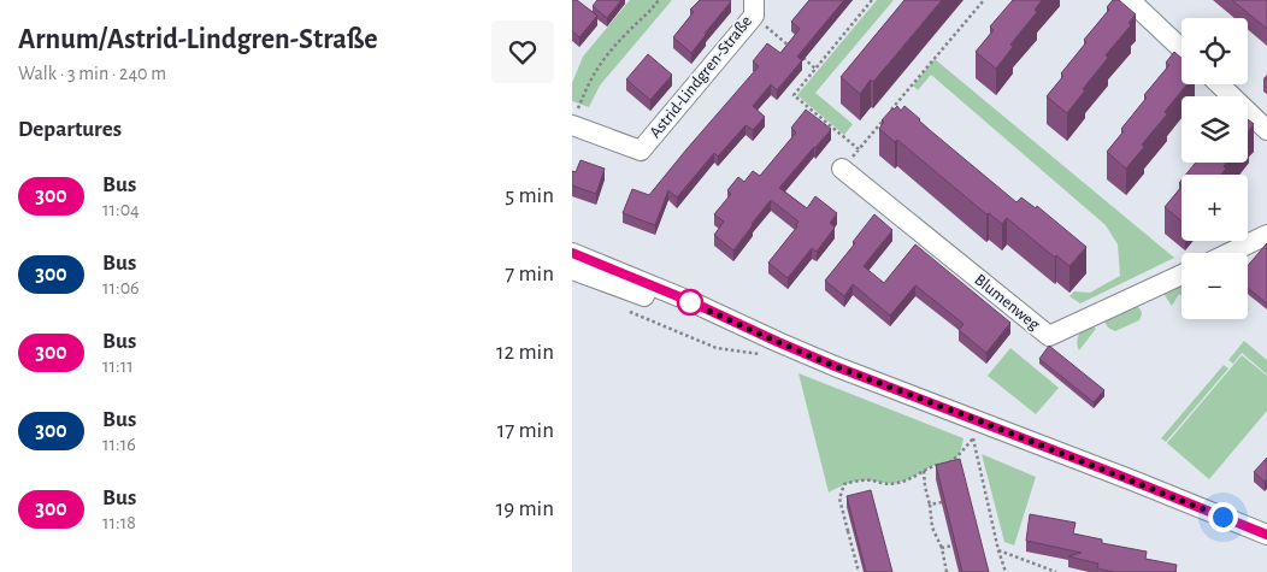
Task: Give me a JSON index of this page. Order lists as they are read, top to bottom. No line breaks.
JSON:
{"streets":{"street":["Astrid-Lindgren-Straße","Blumenweg"]},"lines":["bus line 300"],"page":{"heading":[["Arnum/Astrid-Lindgren-Straße","Walk · 3 min · 240 m"],"Departures"],"map_buttons":["+","−"],"list":[{"mark":"300","name":"Bus","note":"11:04","value":"5 min"},{"mark":"300","name":"Bus","note":"11:06","value":"7 min"},{"mark":"300","name":"Bus","note":"11:11","value":"12 min"},{"mark":"300","name":"Bus","note":"11:16","value":"17 min"},{"mark":"300","name":"Bus","note":"11:18","value":"19 min"}]}}
